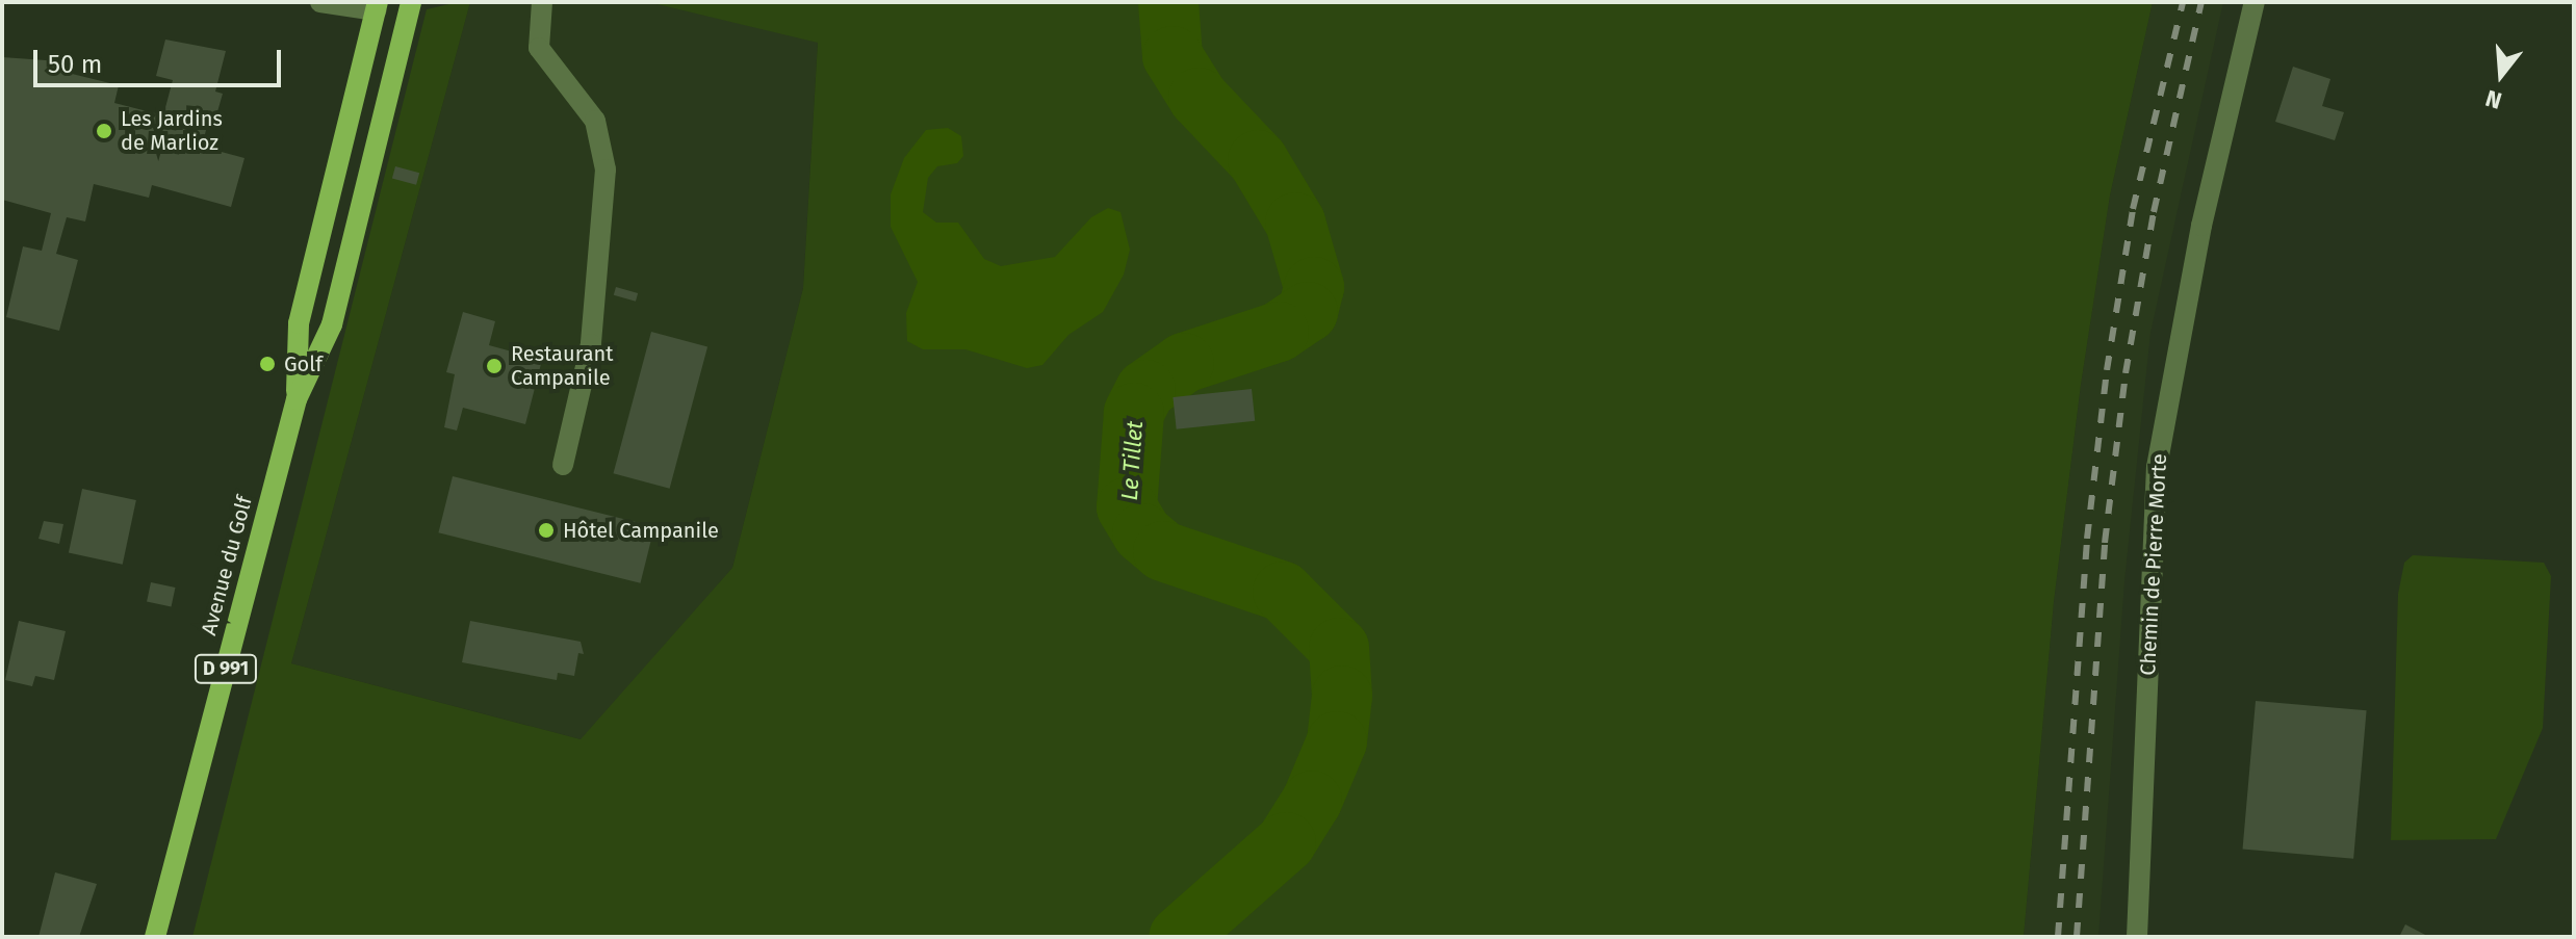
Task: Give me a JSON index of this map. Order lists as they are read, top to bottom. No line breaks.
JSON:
{"streets":{"main road":["Avenue du Golf","D 991"],"street":["Chemin de Pierre Morte"]},"water":["Le Tillet"],"places":["Les Jardins de Marlioz","Golf","Restaurant Campanile","Hôtel Campanile"],"scale_bar":"50 m","north":"bottom"}
